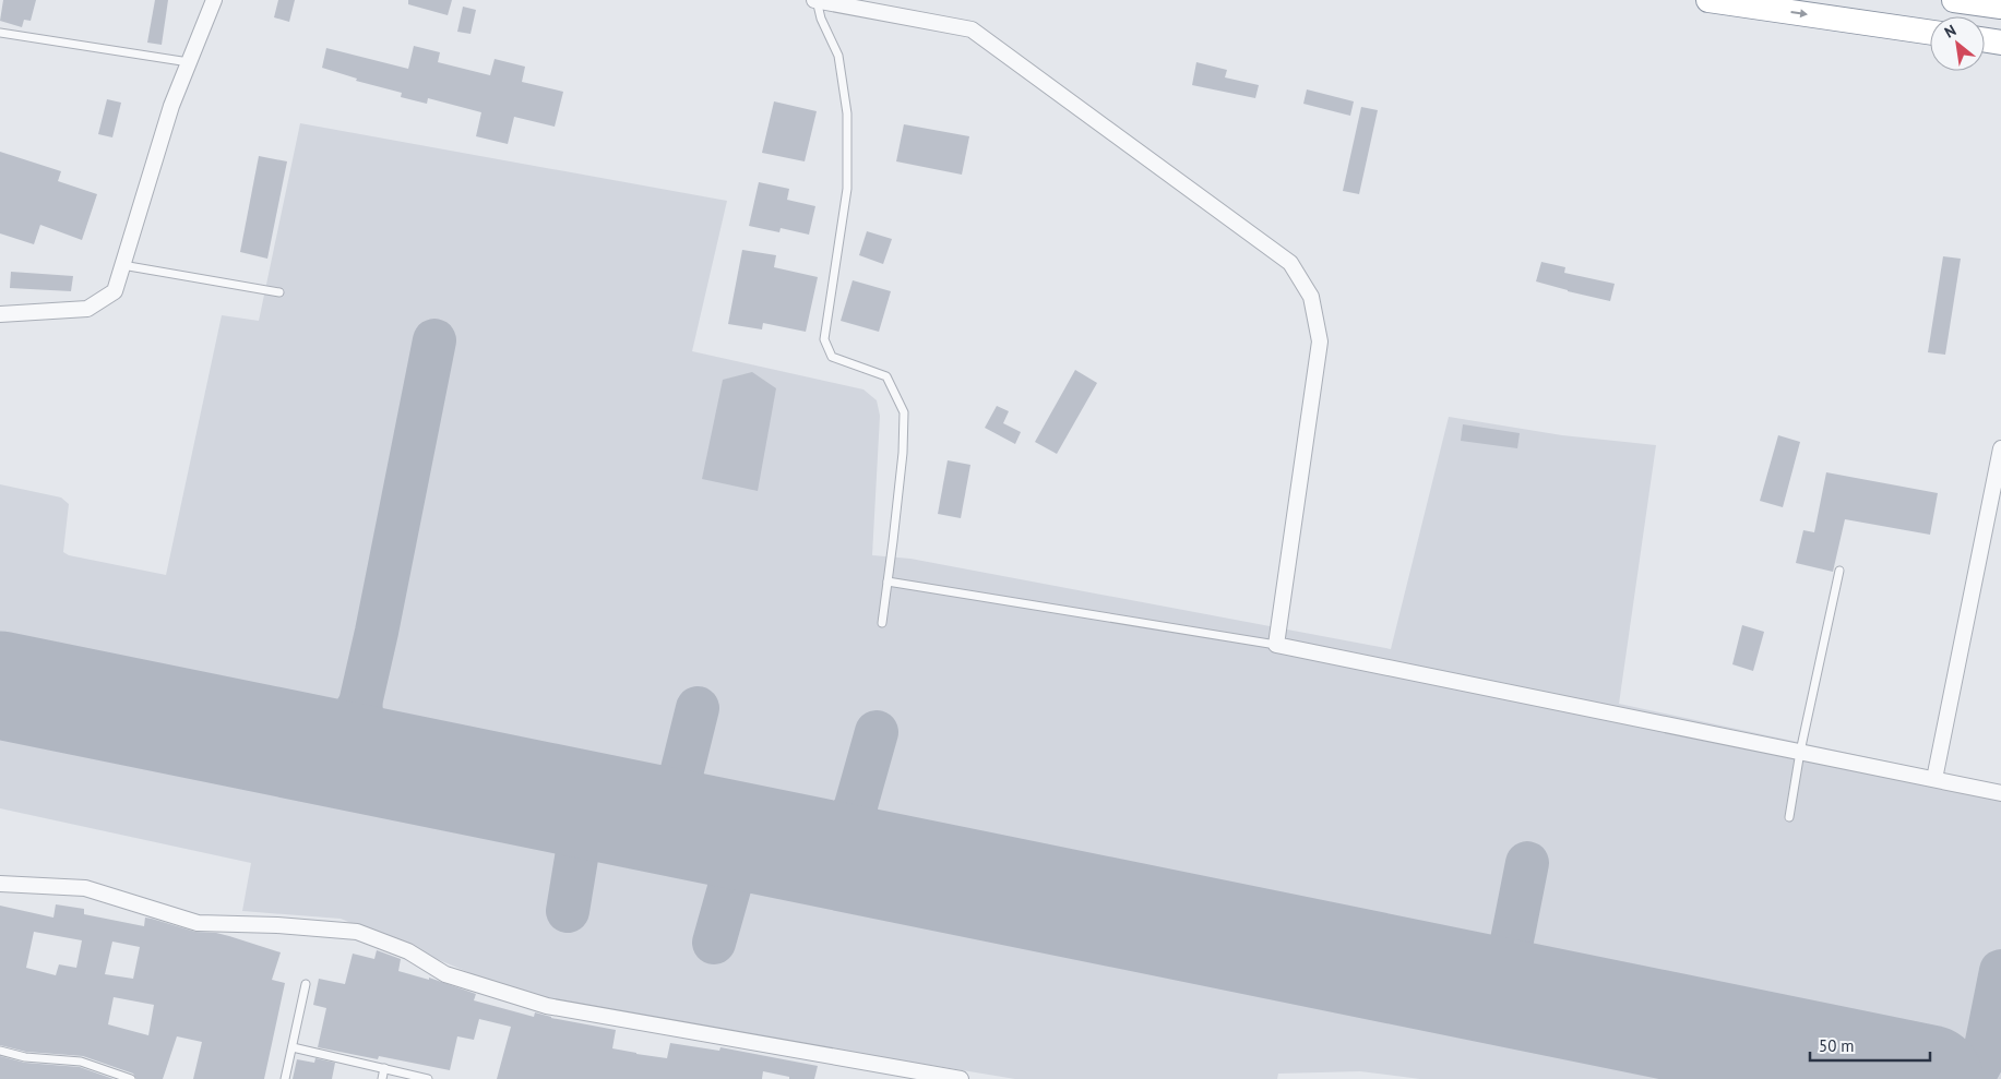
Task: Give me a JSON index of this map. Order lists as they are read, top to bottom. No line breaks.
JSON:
{"scale_bar":"50 m","north":"top left"}
